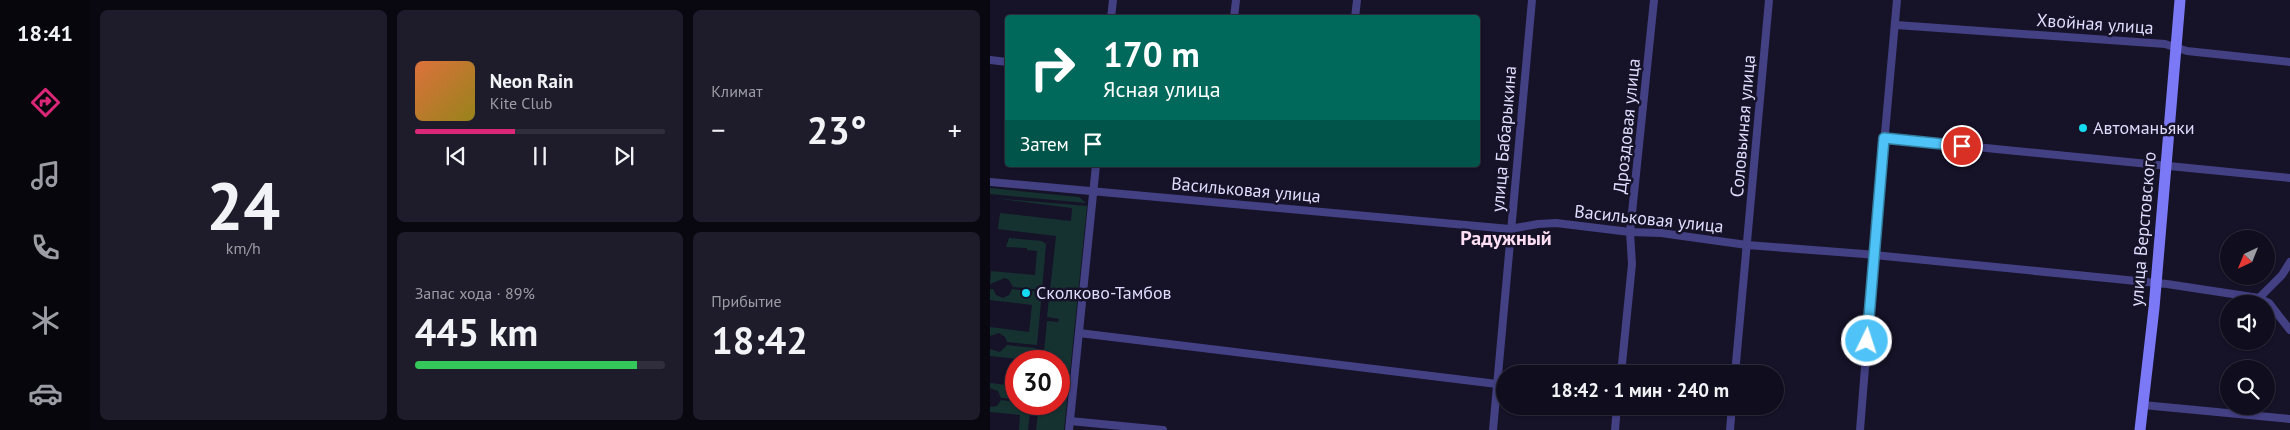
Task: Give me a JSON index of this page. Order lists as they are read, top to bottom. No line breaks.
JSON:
{"streets":{"street":["Хвойная улица","Дроздовая улица","Соловьиная улица","улица Бабарыкина","Васильковая улица","улица Верстовского"]},"crossings":[["Хвойная улица","улица Верстовского"],["Дроздовая улица","Васильковая улица"],["Соловьиная улица","Васильковая улица"],["улица Бабарыкина","Васильковая улица"],["Васильковая улица","улица Верстовского"]],"districts":["Радужный"],"places":["Автоманьяки","Сколково-Тамбов"],"north":"bottom left","page":{"tabs":"18:41","tile":[["24","km/h"],"Климат",["Запас хода · 89%","445 km"],["Прибытие","18:42"]],"turn":["170 m","Ясная улица"],"song":["Neon Rain","Kite Club"],"heat":["−","23°","+"],"then":"Затем","limit":"30","trip":"18:42 · 1 мин · 240 m"}}
